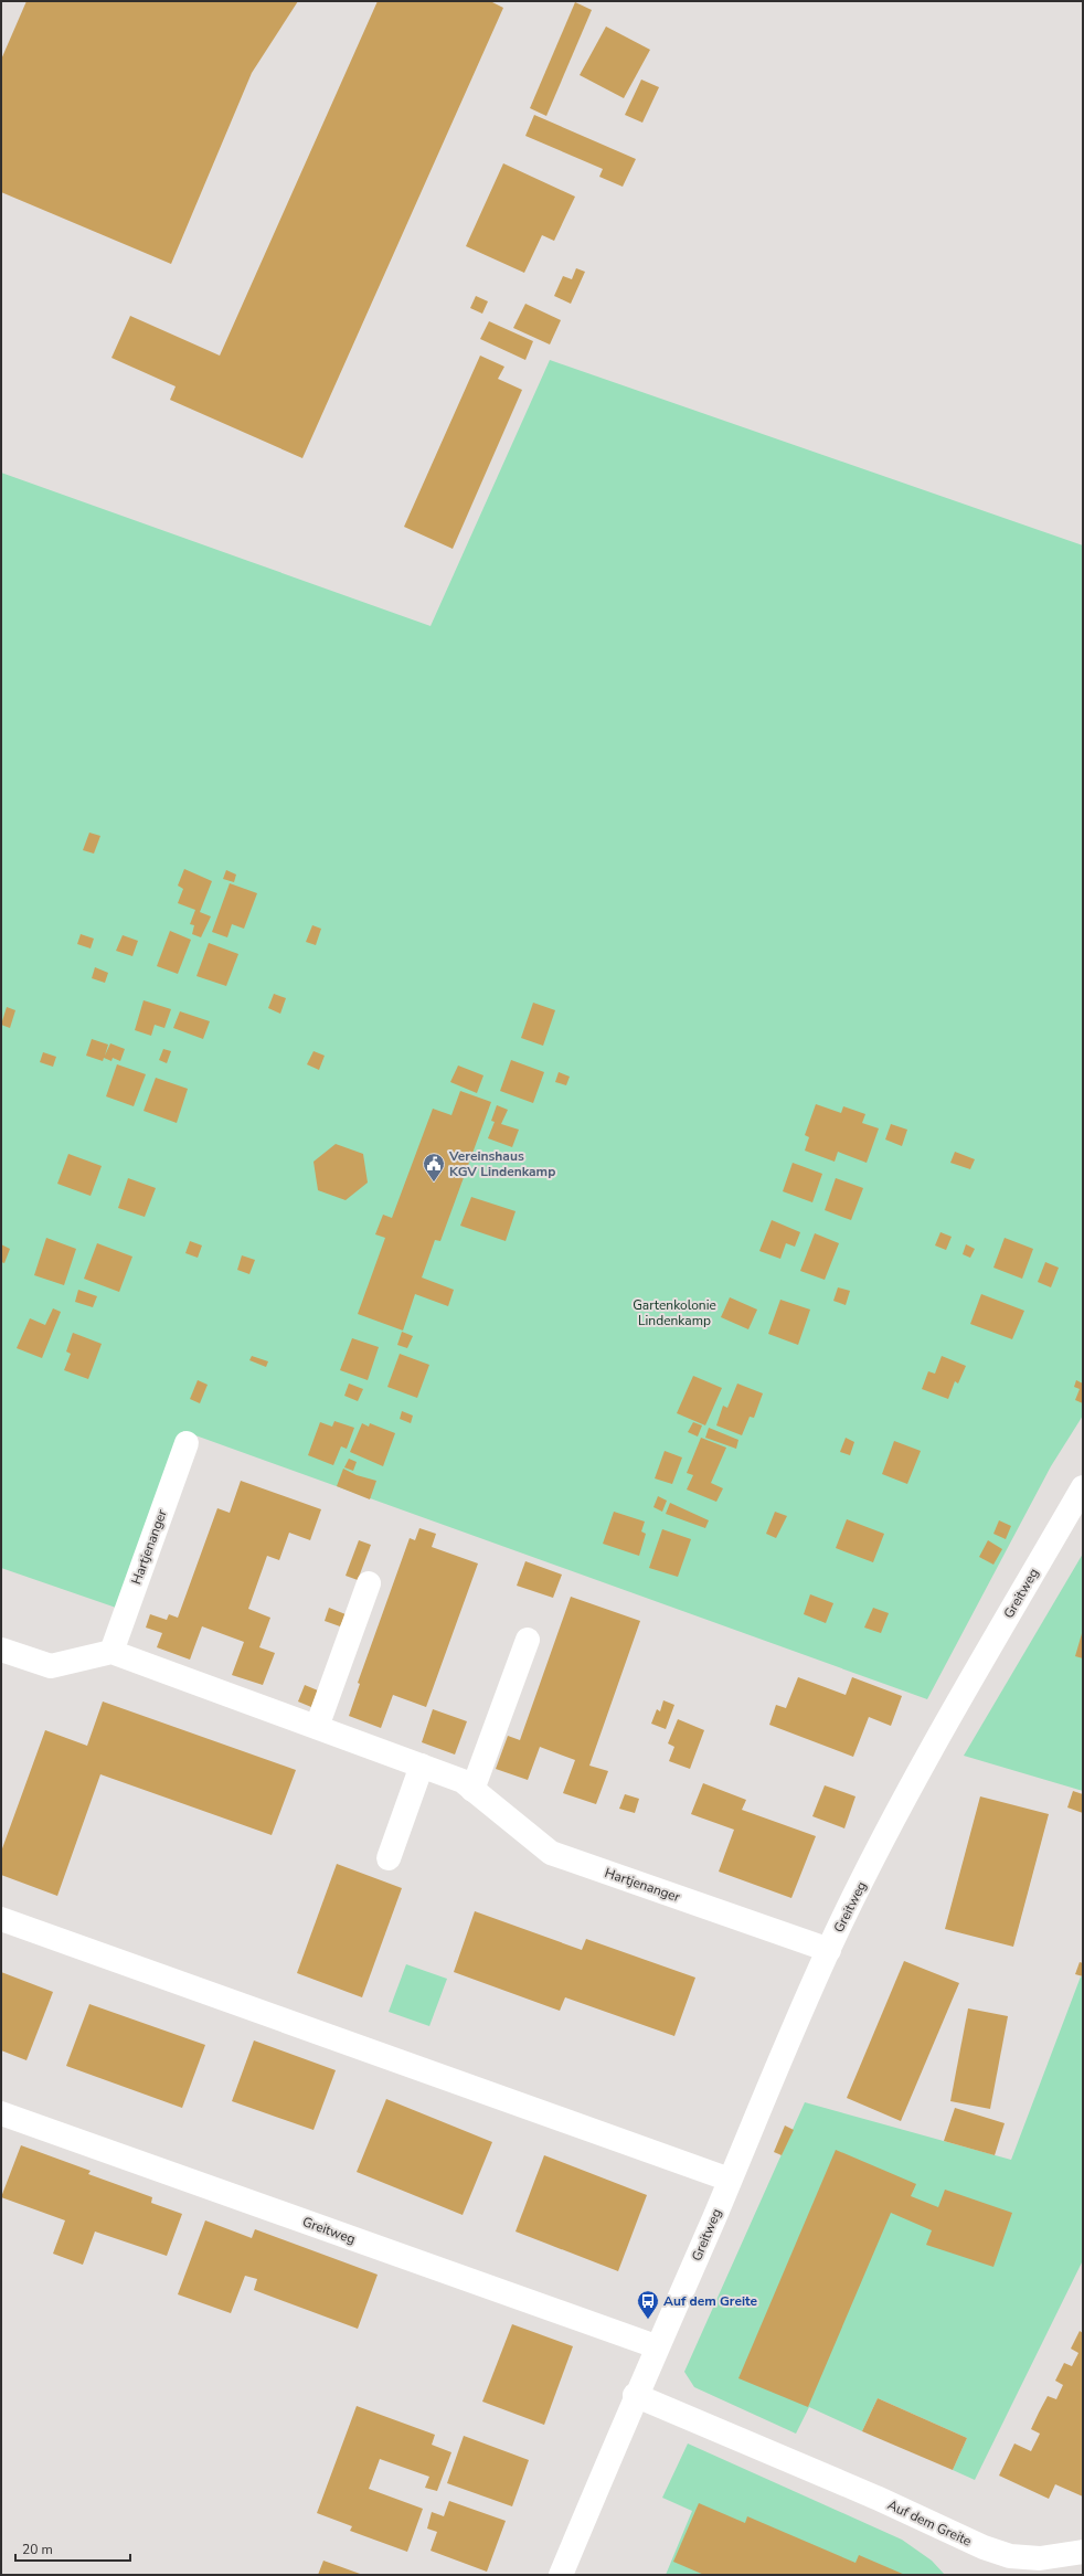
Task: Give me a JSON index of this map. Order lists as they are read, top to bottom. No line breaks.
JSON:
{"streets":{"street":["Hartjenanger","Greitweg","Auf dem Greite"]},"crossings":[["Hartjenanger","Greitweg"],["Greitweg","Auf dem Greite"]],"parks":["Gartenkolonie Lindenkamp"],"places":{"public building":["Vereinshaus KGV Lindenkamp"],"bus stop":["Auf dem Greite"]},"scale_bar":"20 m"}
